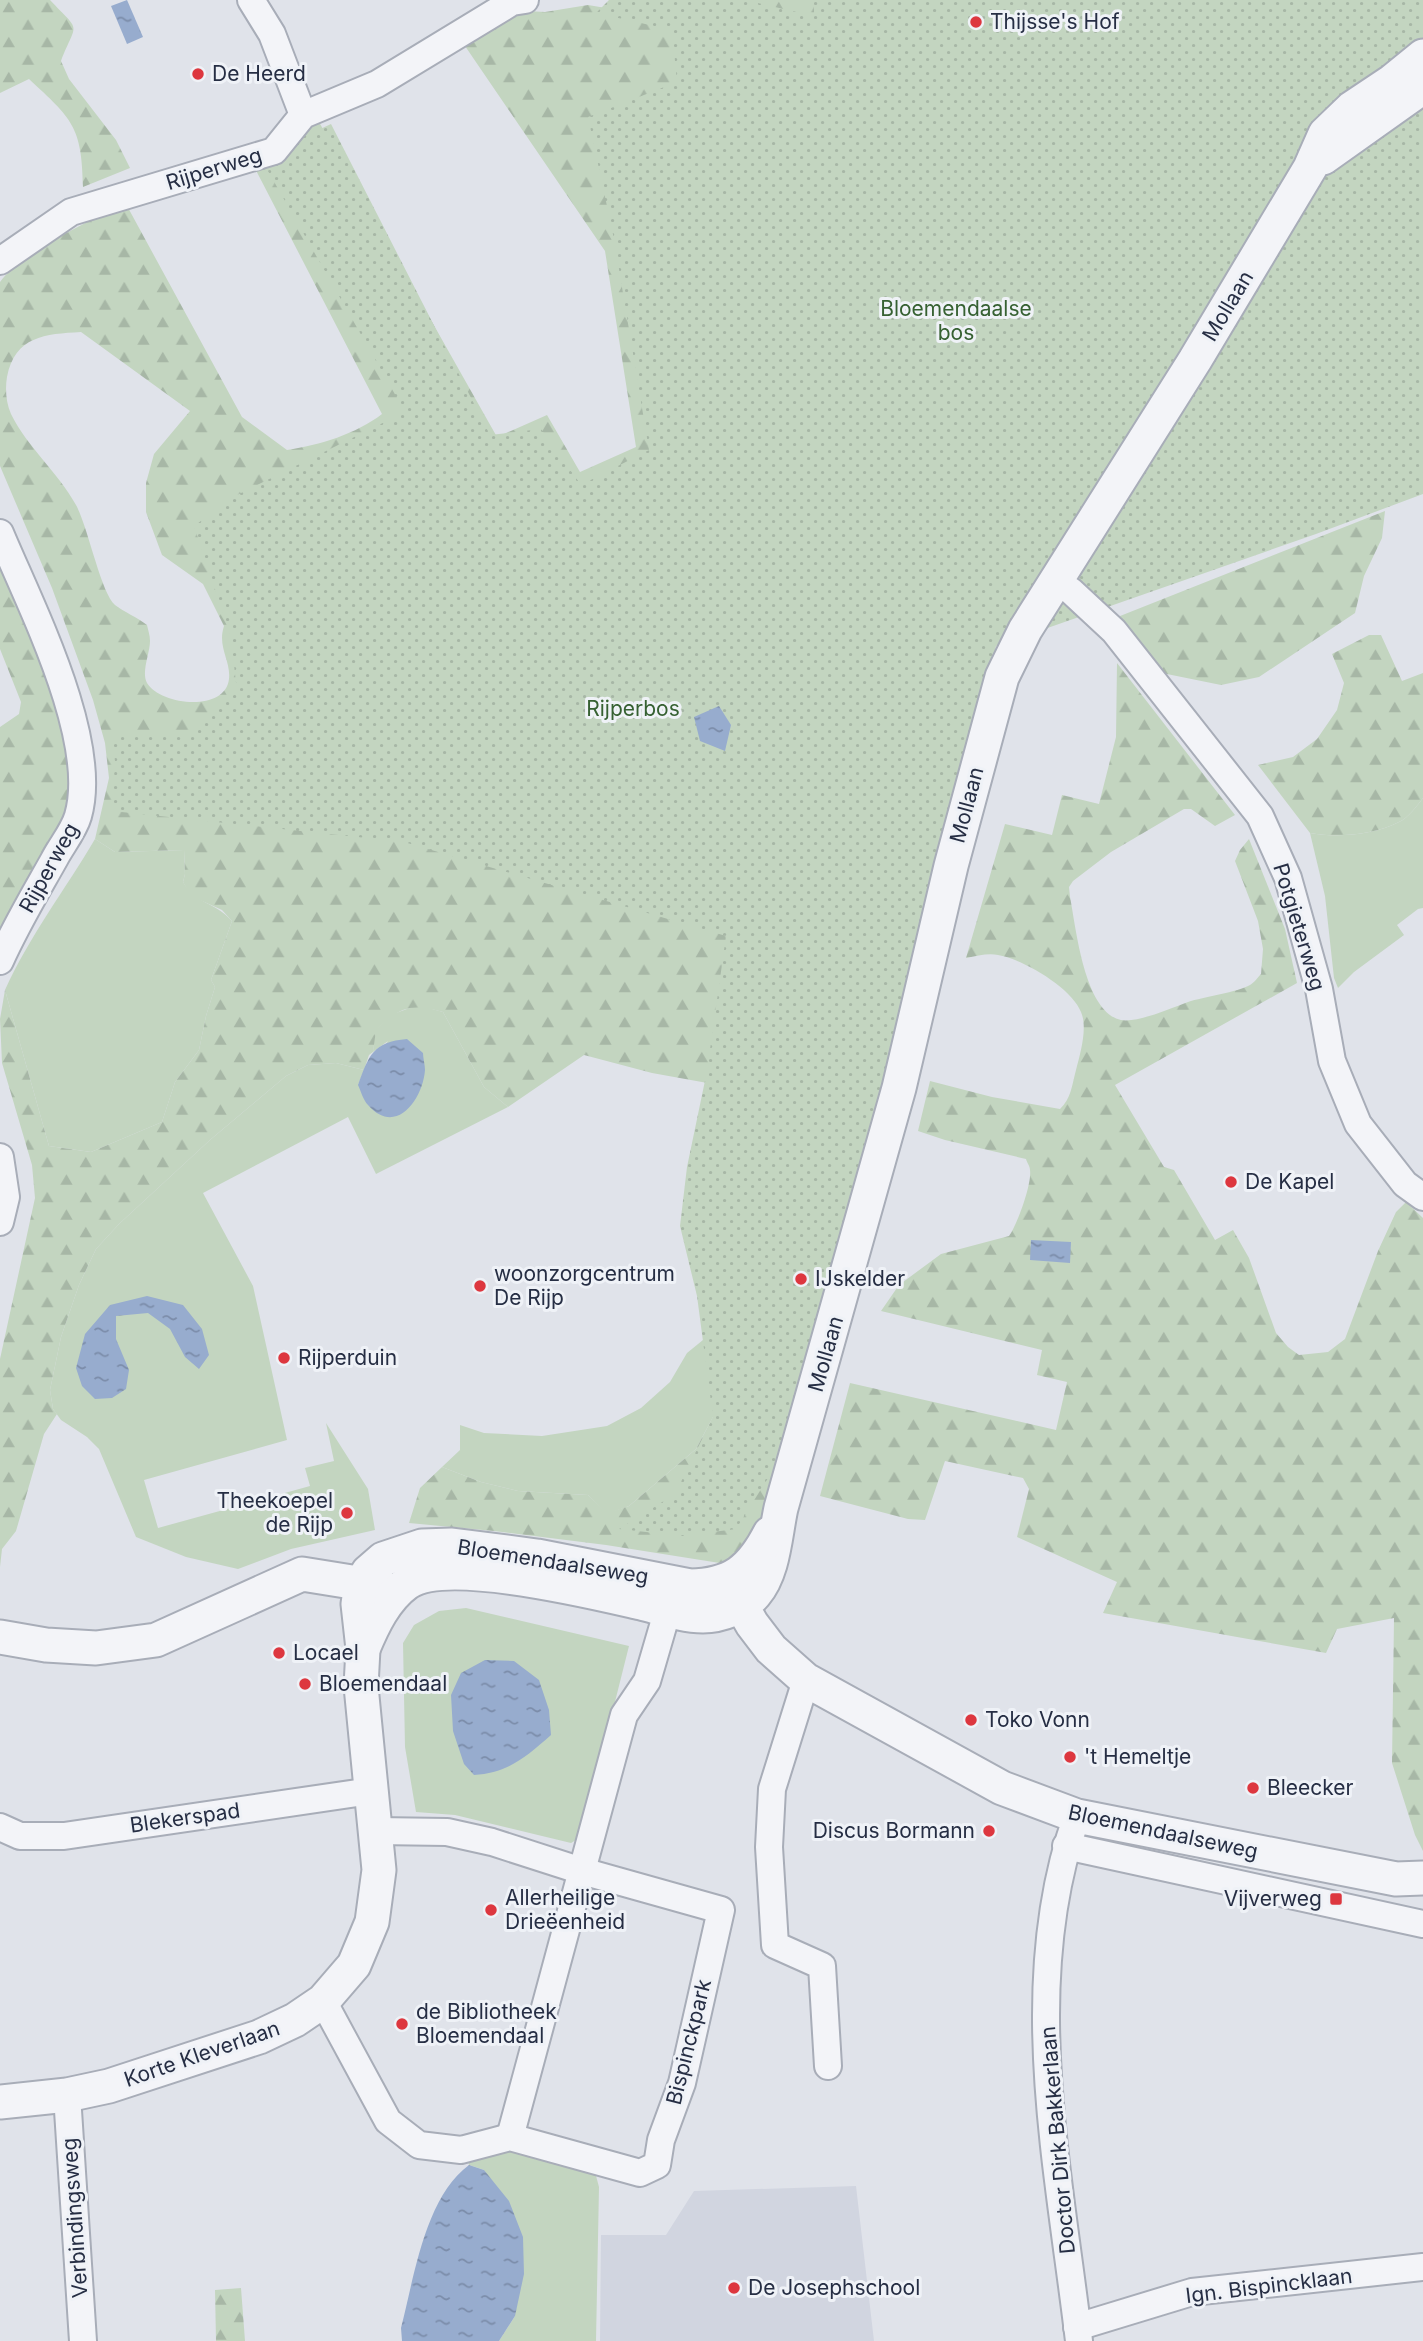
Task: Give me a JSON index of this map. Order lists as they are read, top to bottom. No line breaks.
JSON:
{"streets":{"street":["Rijperweg","Mollaan","Potgieterweg","Bloemendaalseweg","Blekerspad","Bispinckpark","Korte Kleverlaan","Doctor Dirk Bakkerlaan","Verbindingsweg","Ign. Bispincklaan"]},"crossings":[["Mollaan","Potgieterweg"],["Mollaan","Bloemendaalseweg"],["Bloemendaalseweg","Korte Kleverlaan"],["Bloemendaalseweg","Doctor Dirk Bakkerlaan"],["Blekerspad","Korte Kleverlaan"],["Bispinckpark","Korte Kleverlaan"],["Korte Kleverlaan","Verbindingsweg"],["Doctor Dirk Bakkerlaan","Ign. Bispincklaan"]],"parks":["Bloemendaalse bos","Rijperbos"],"places":{"other":["Thijsse's Hof","De Heerd","De Kapel","IJskelder","woonzorgcentrum De Rijp","Rijperduin","Theekoepel de Rijp","Locael","Bloemendaal","Toko Vonn","'t Hemeltje","Bleecker","Discus Bormann","Allerheilige Drieëenheid","de Bibliotheek Bloemendaal","De Josephschool"],"transit":["Vijverweg"]}}
